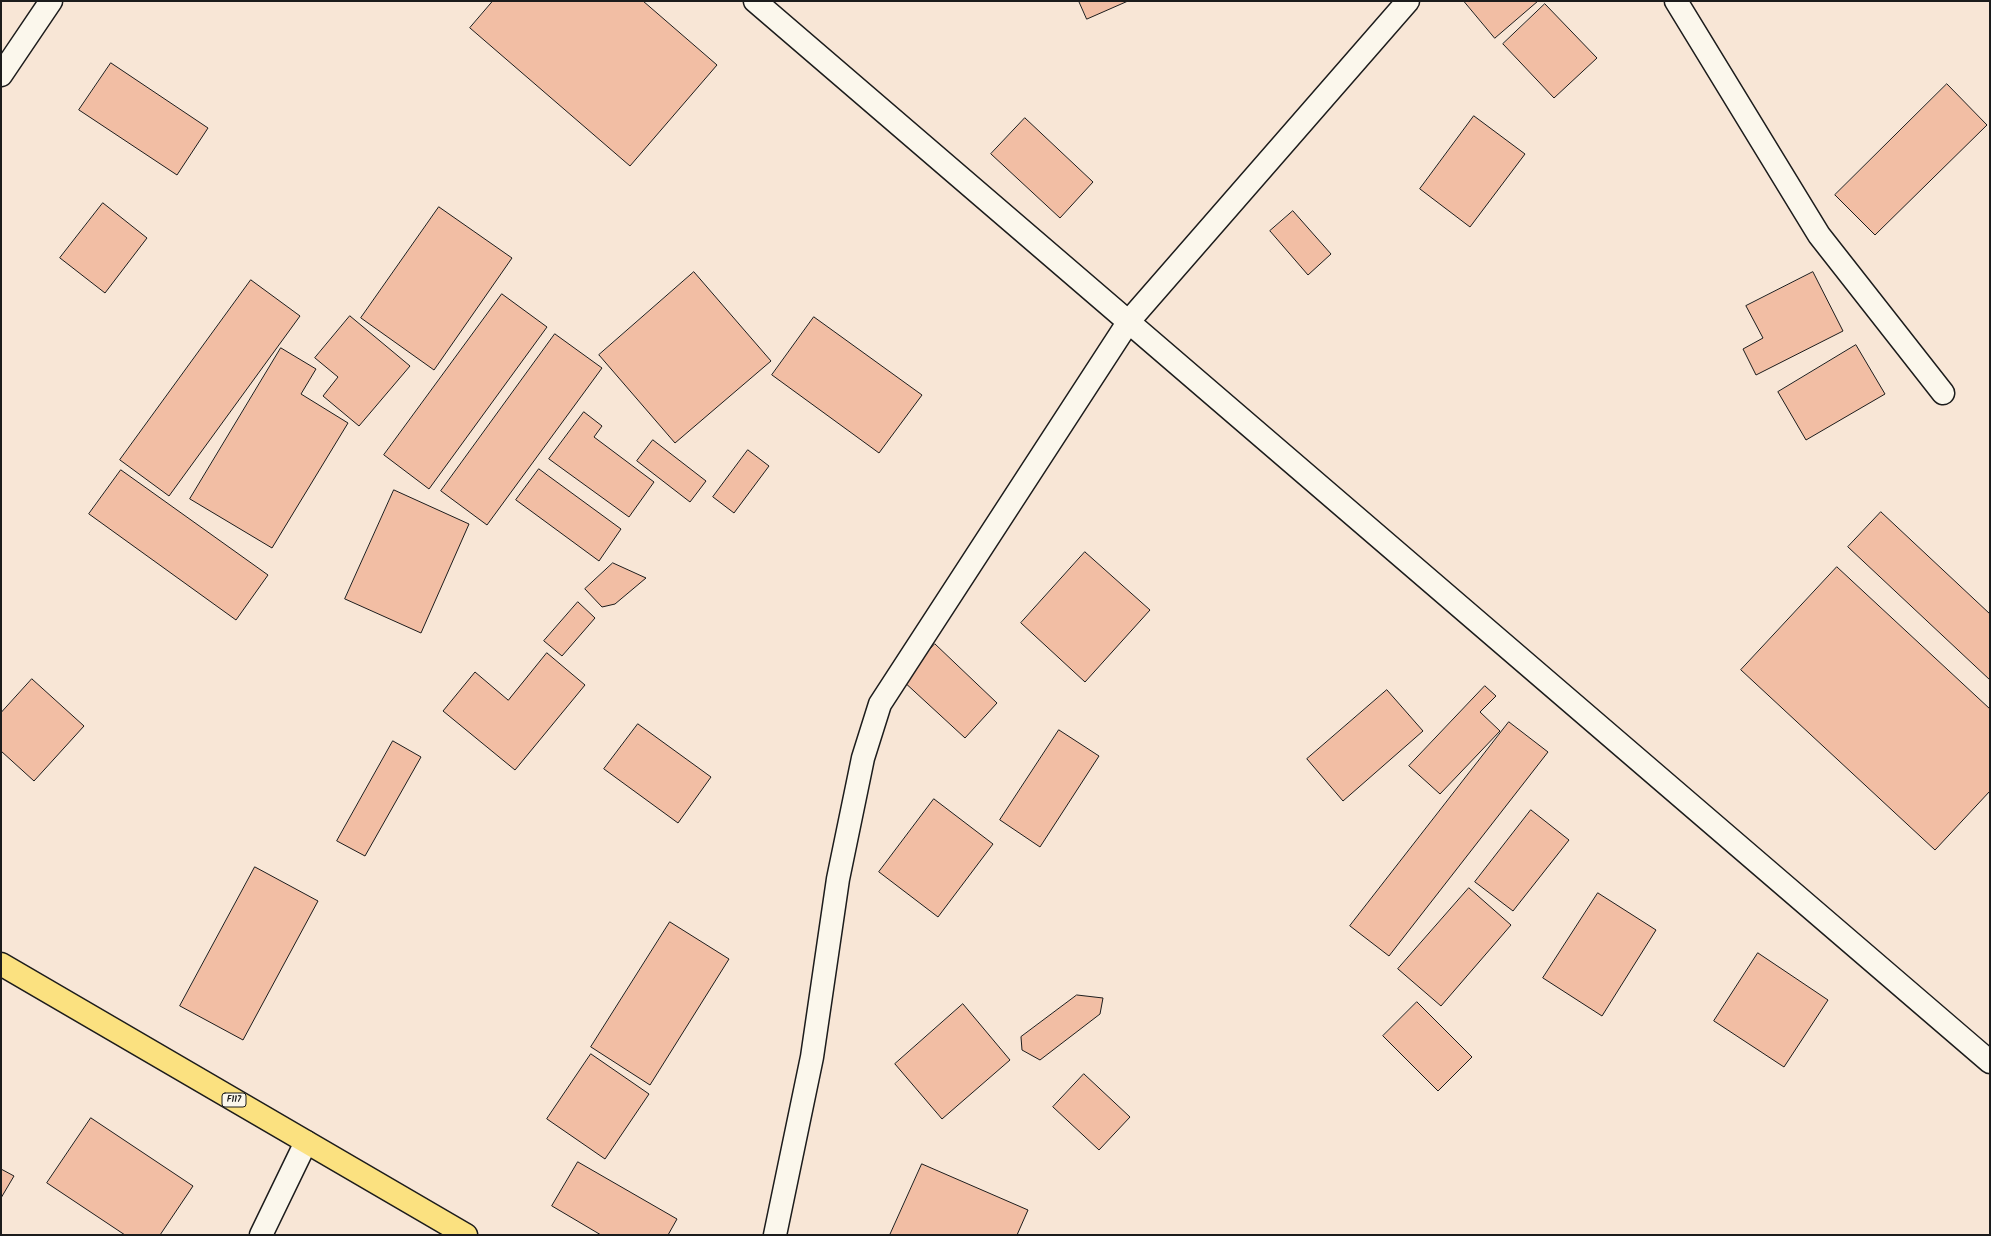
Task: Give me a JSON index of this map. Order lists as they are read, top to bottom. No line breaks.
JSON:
{"streets":{"main road":["F117"]}}
